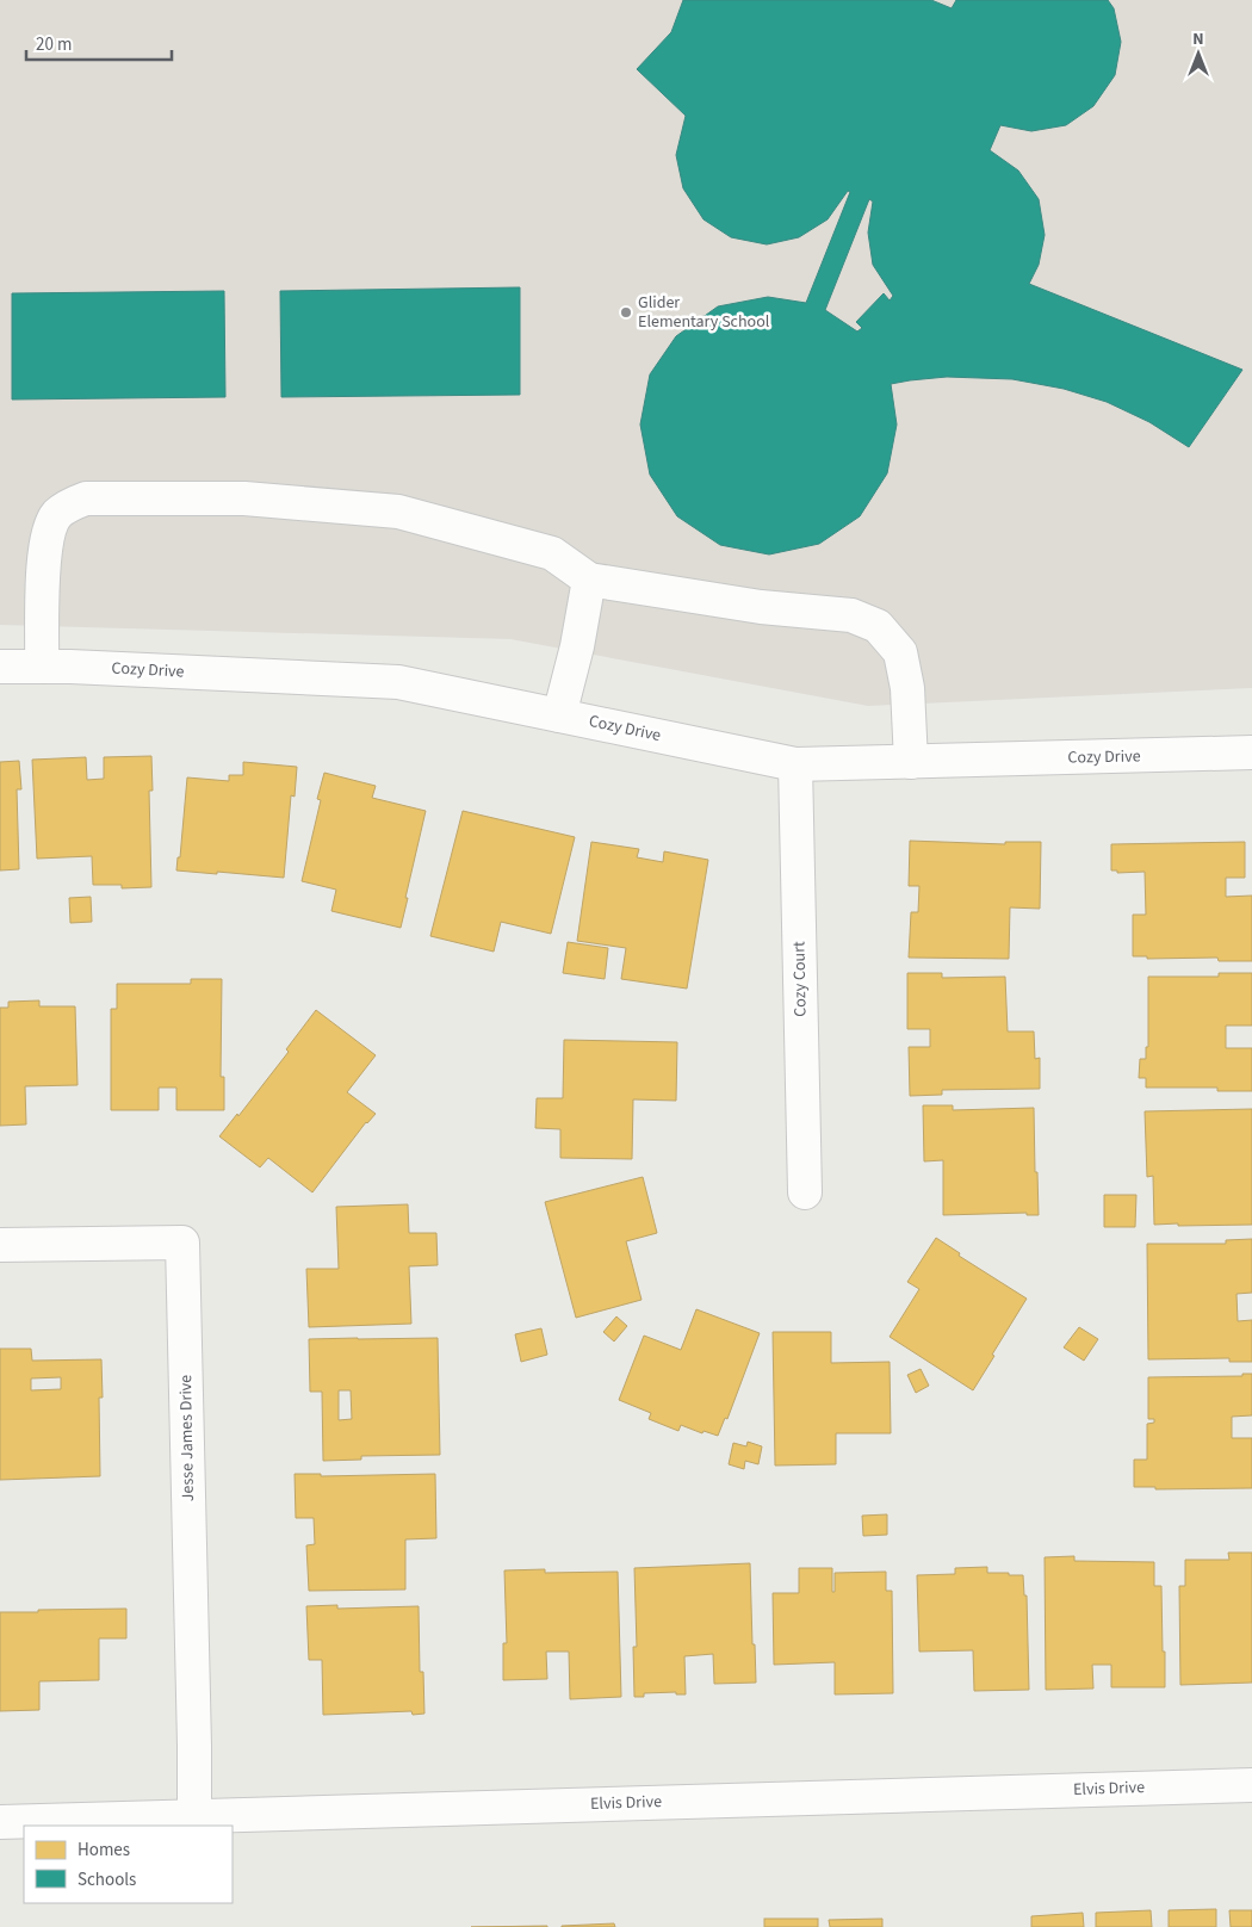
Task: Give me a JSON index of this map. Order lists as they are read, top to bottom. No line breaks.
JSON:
{"streets":{"street":["Cozy Drive","Cozy Court","Jesse James Drive","Elvis Drive"]},"crossings":[["Cozy Drive","Cozy Court"],["Jesse James Drive","Elvis Drive"]],"places":["Glider Elementary School"],"legend":["Homes","Schools"],"scale_bar":"20 m","north":"top"}
